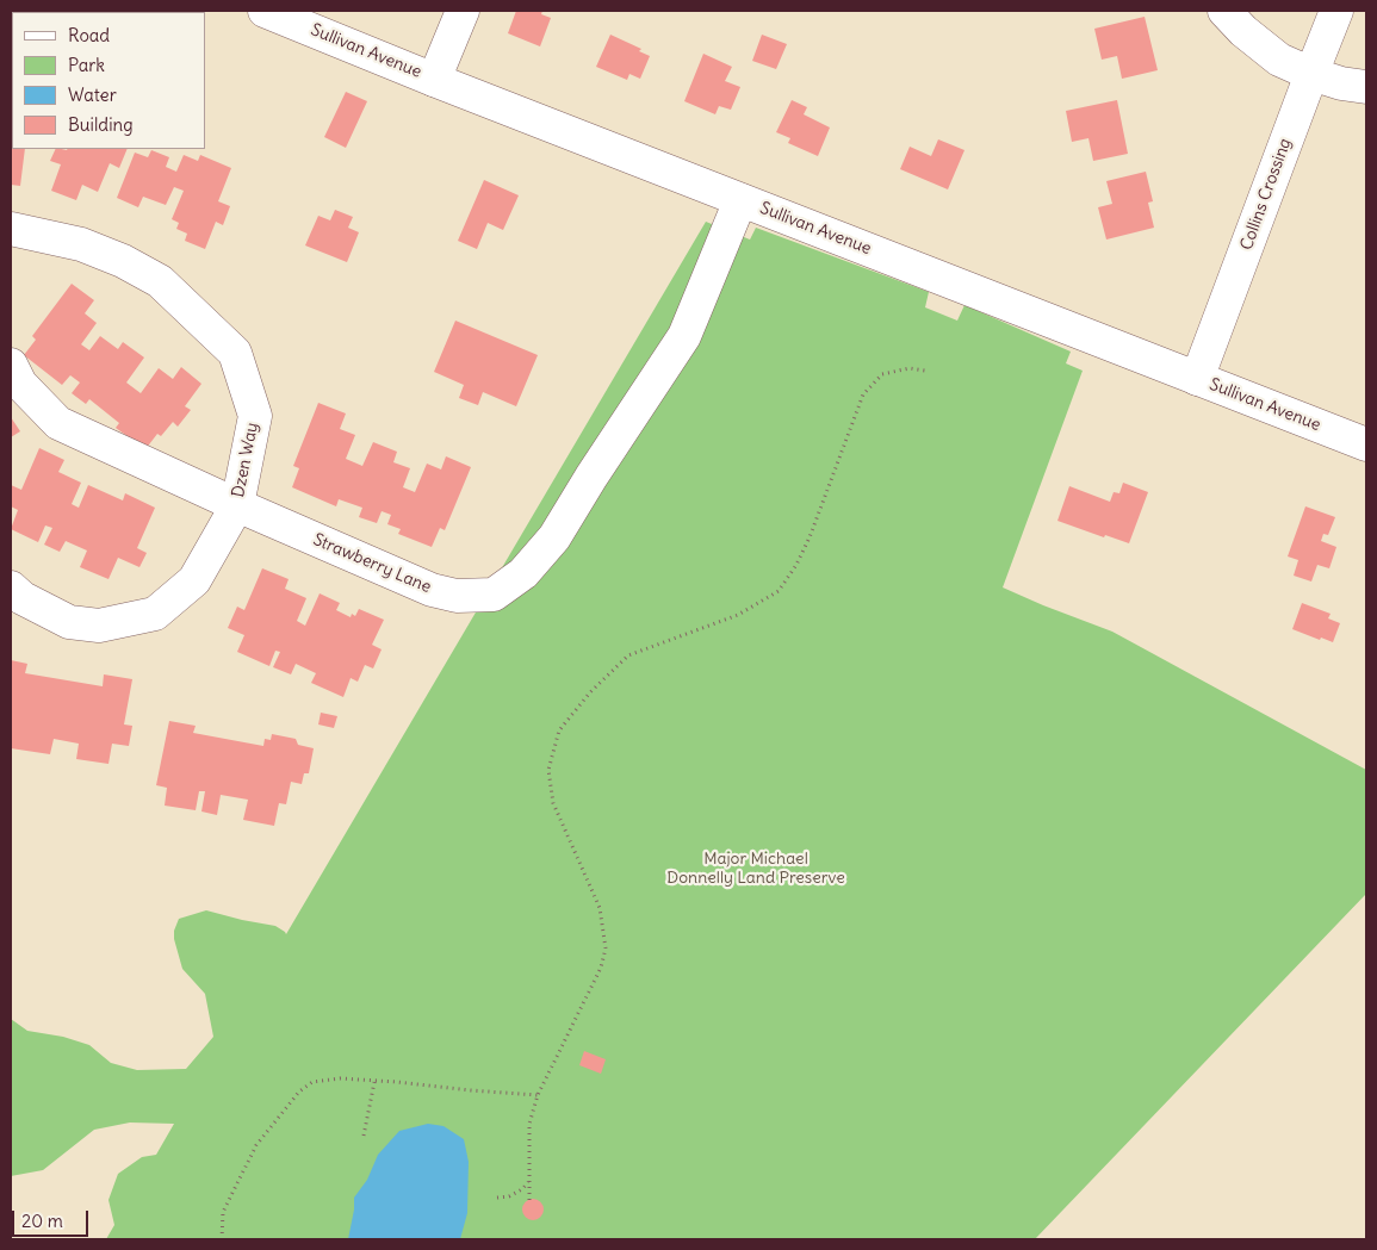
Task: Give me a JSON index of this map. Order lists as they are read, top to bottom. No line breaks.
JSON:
{"streets":{"street":["Sullivan Avenue","Collins Crossing","Dzen Way","Strawberry Lane"]},"crossings":[["Sullivan Avenue","Collins Crossing"],["Sullivan Avenue","Strawberry Lane"],["Dzen Way","Strawberry Lane"]],"parks":["Major Michael Donnelly Land Preserve"],"legend":["Road","Park","Water","Building"],"scale_bar":"20 m"}
